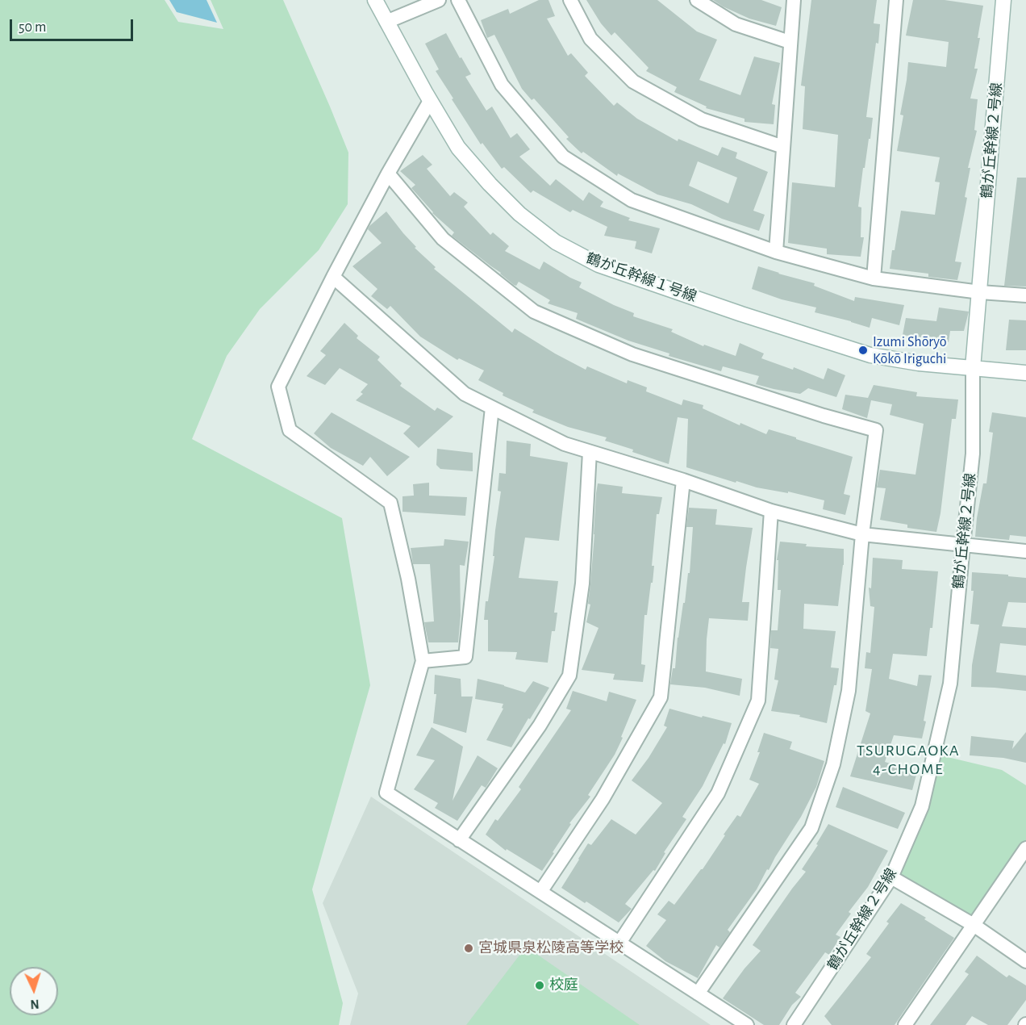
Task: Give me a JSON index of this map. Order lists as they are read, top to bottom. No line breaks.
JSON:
{"streets":{"street":["鶴が丘幹線２号線","鶴が丘幹線１号線"]},"crossings":[["鶴が丘幹線２号線","鶴が丘幹線１号線"]],"districts":["TSURUGAOKA 4-CHOME"],"places":["Izumi Shōryō Kōkō Iriguchi","宮城県泉松陵高等学校","校庭"],"scale_bar":"50 m","north":"bottom"}
